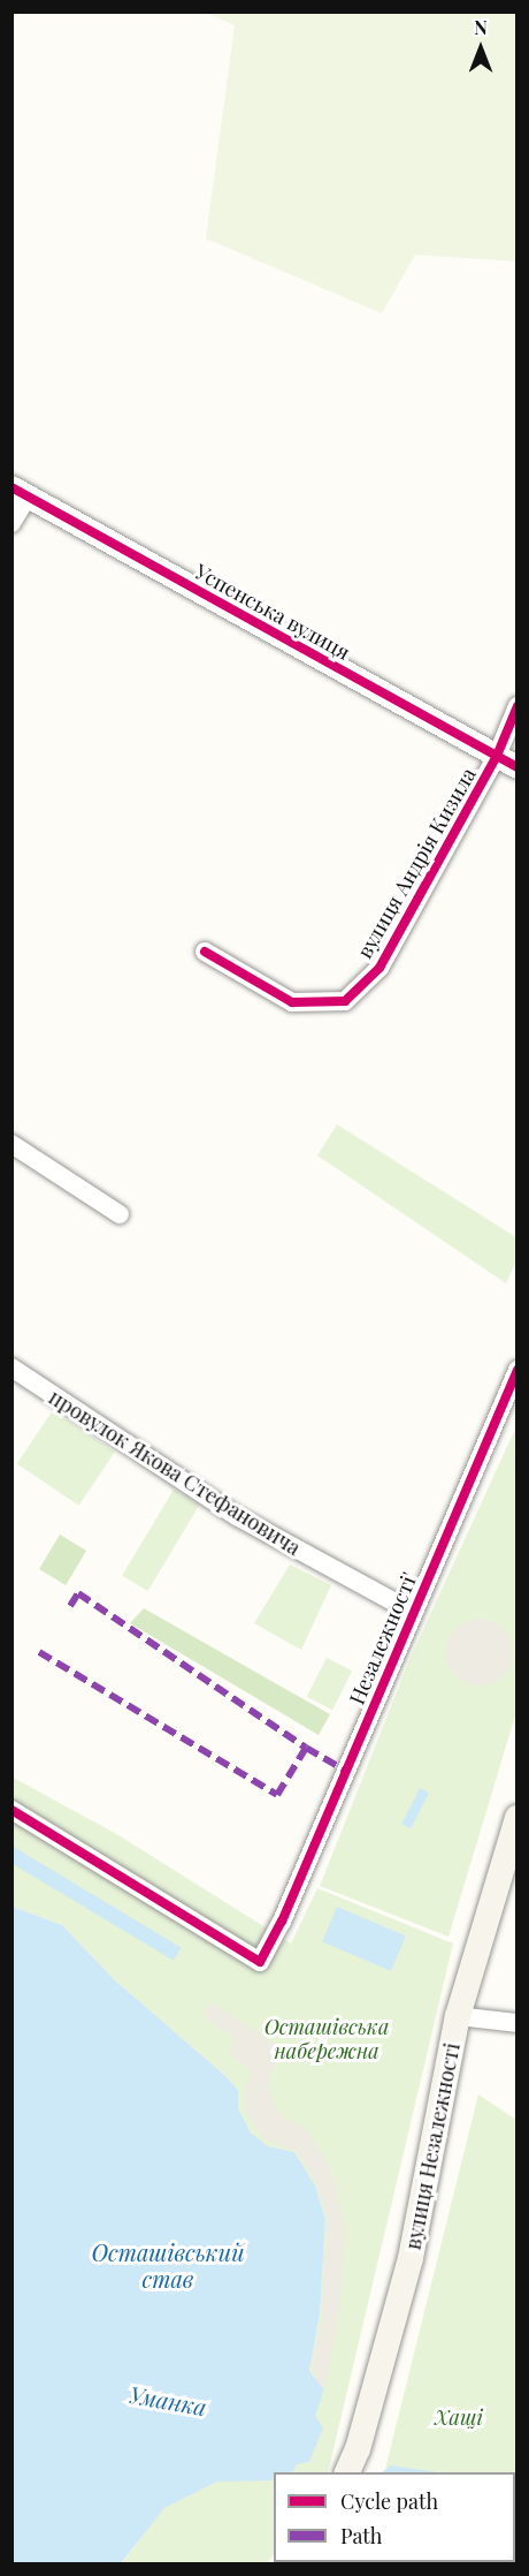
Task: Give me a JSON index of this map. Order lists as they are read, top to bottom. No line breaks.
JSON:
{"streets":{"main road":["вулиця Незалежності"],"street":["Успенська вулиця","вулиця Андрія Кизила","провулок Якова Стефановича","Незалежності'"]},"crossings":[["Успенська вулиця","вулиця Андрія Кизила"],["провулок Якова Стефановича","Незалежності'"]],"water":["Осташівський став","Уманка"],"parks":["Осташівська набережна","Хащі"],"legend":["Cycle path","Path"],"north":"top"}
